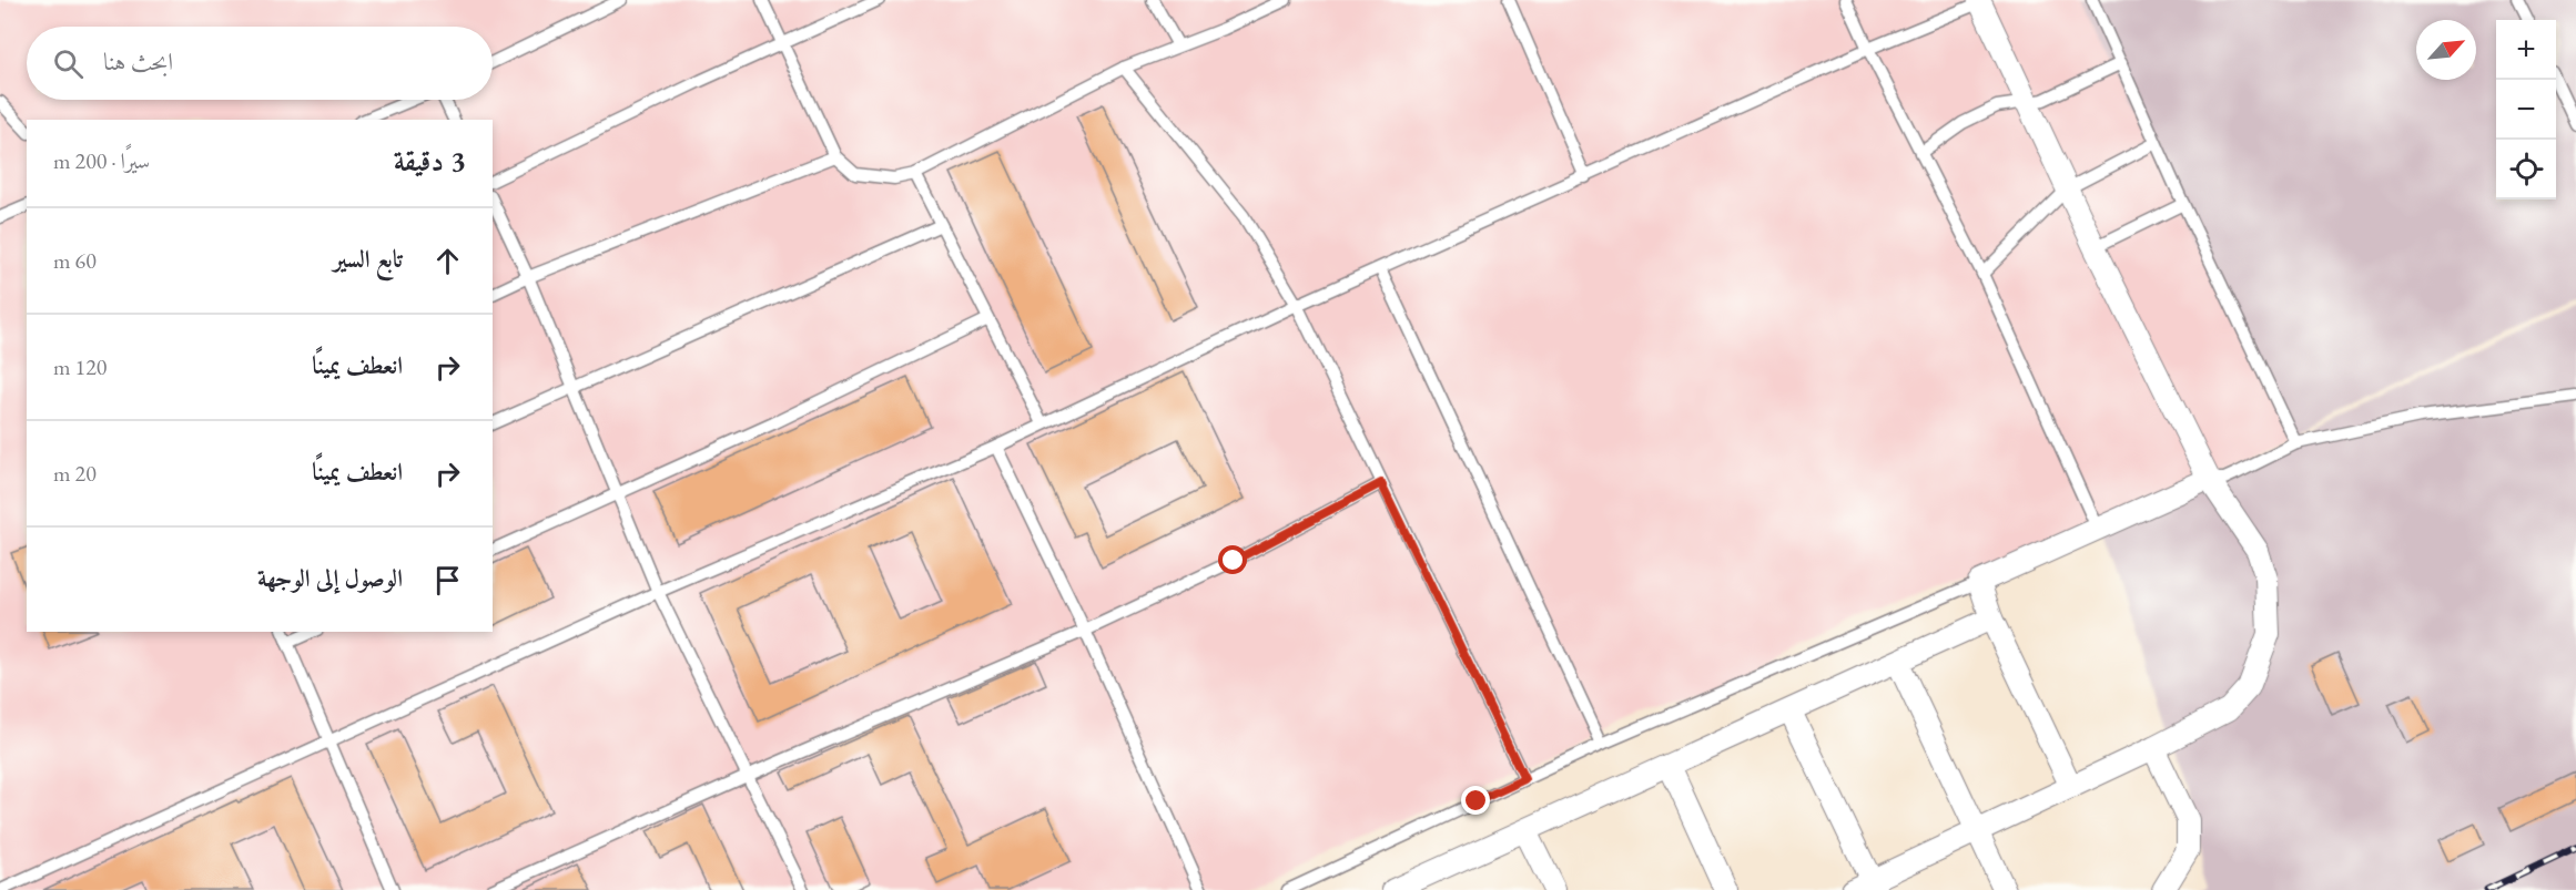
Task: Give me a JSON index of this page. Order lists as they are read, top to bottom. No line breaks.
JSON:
{"north":"top right","page":{"map_buttons":["+","−"],"search":"ابحث هنا","heading":["3 دقيقة","سيرًا · 200 m"],"list":[["تابع السير","60 m"],["انعطف يمينًا","120 m"],["انعطف يمينًا","20 m"],"الوصول إلى الوجهة"]}}
